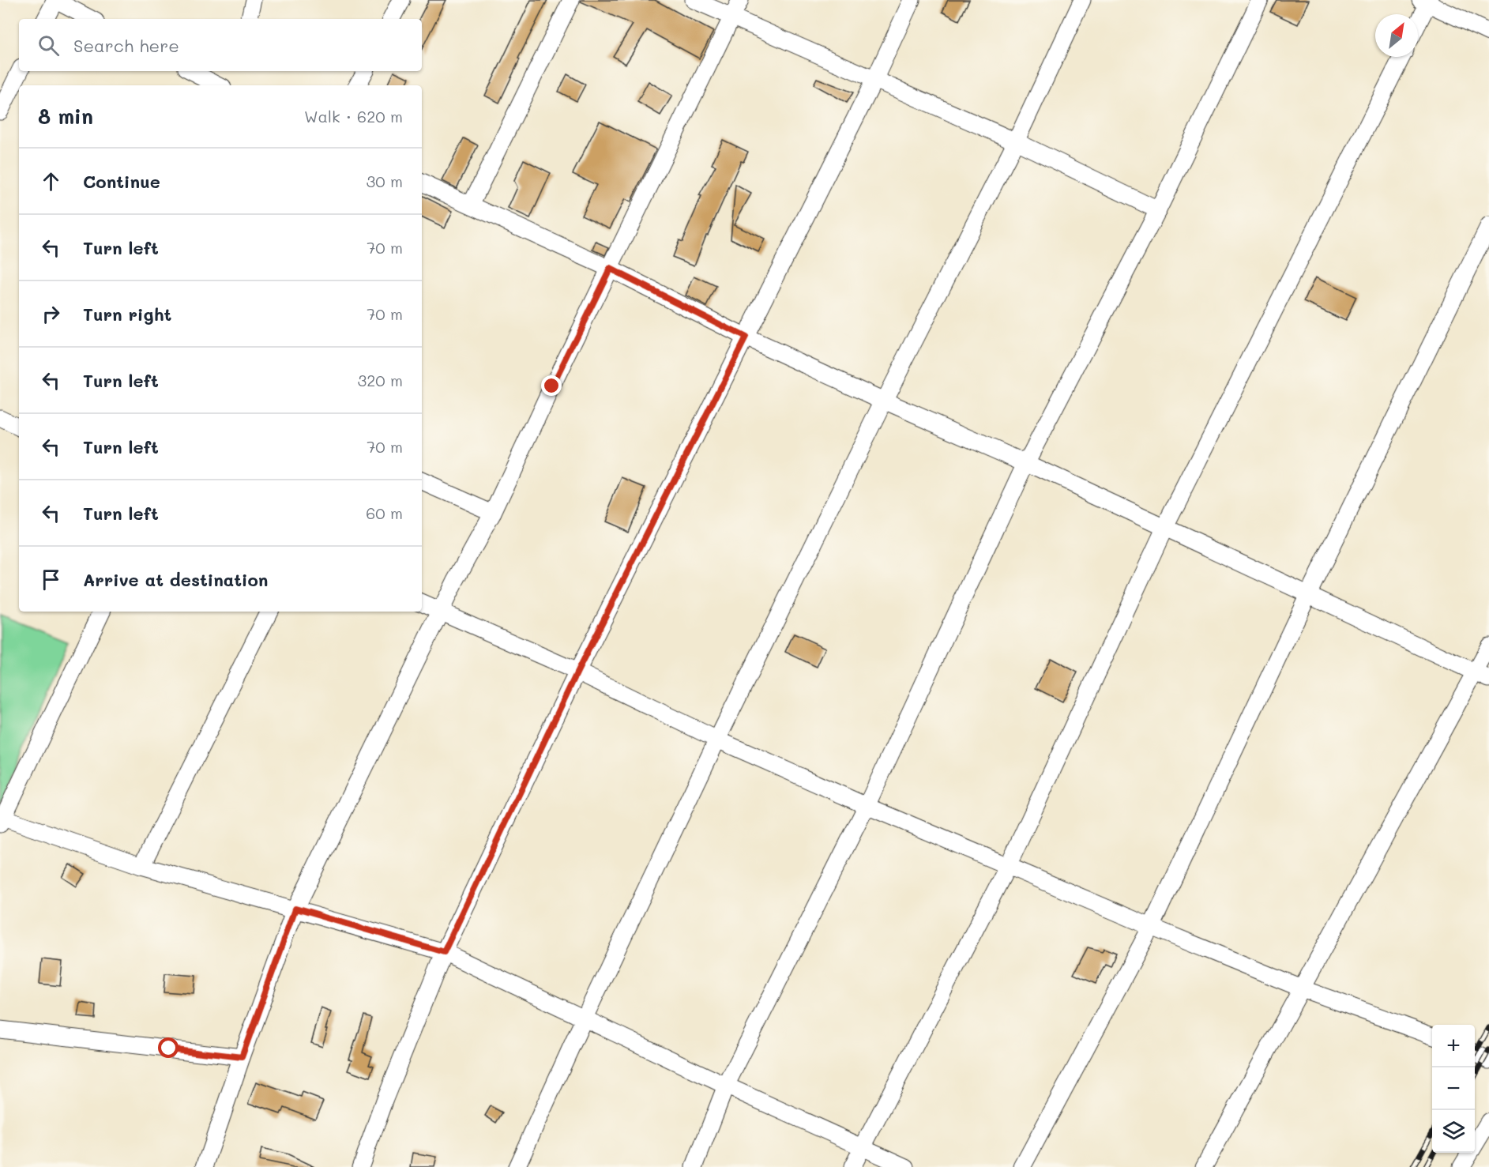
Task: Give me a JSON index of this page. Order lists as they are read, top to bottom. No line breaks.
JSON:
{"north":"top right","page":{"search":"Search here","heading":["8 min","Walk · 620 m"],"list":[["Continue","30 m"],["Turn left","70 m"],["Turn right","70 m"],["Turn left","320 m"],["Turn left","70 m"],["Turn left","60 m"],"Arrive at destination"],"map_buttons":["+","−"]}}
